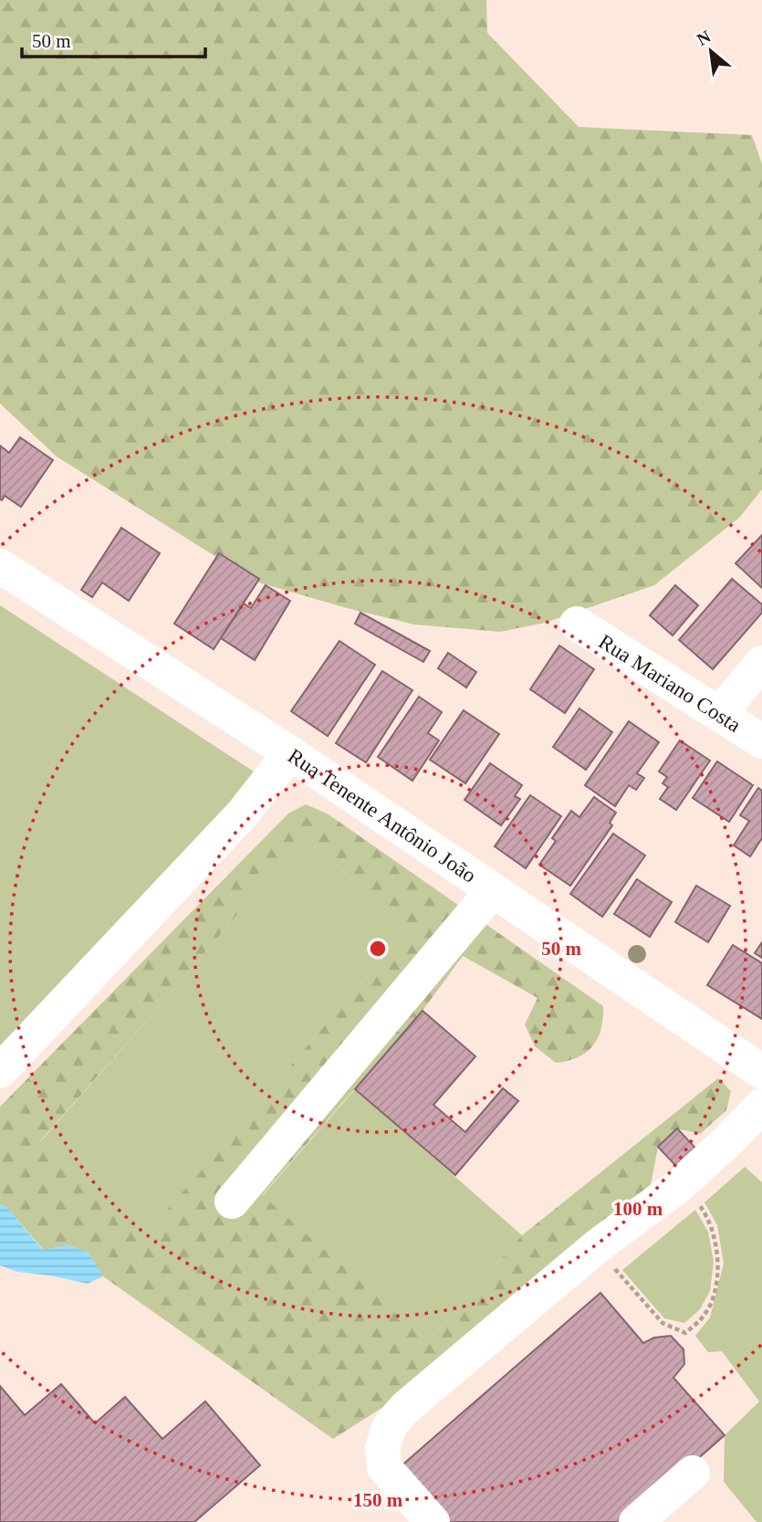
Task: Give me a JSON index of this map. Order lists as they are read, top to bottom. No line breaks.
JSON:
{"streets":{"street":["Rua Mariano Costa","Rua Tenente Antônio João"]},"scale_bar":"50 m","north":"top left","rings":["50 m","100 m","150 m"]}
